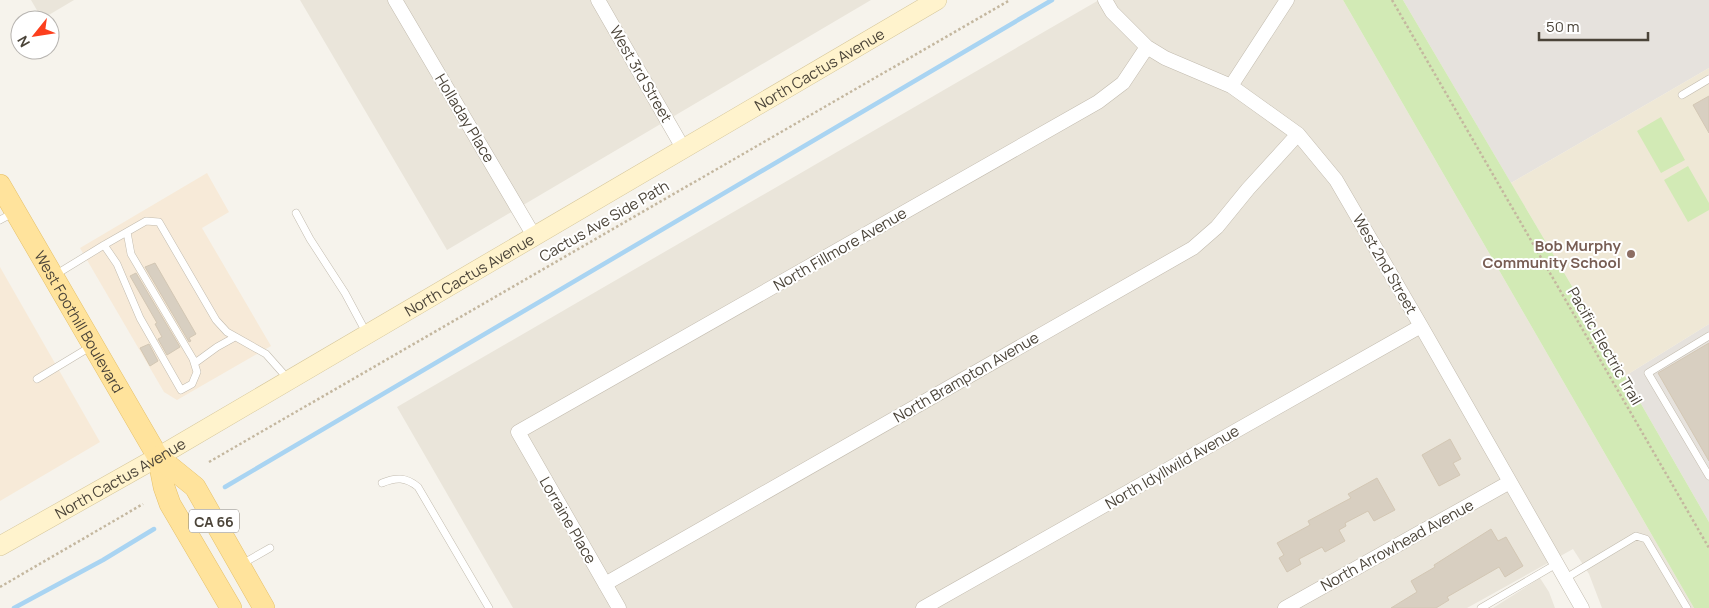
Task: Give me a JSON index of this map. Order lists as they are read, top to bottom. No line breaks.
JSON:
{"streets":{"main road":["North Cactus Avenue","West Foothill Boulevard","CA 66"],"street":["West 3rd Street","Holladay Place","North Fillmore Avenue","West 2nd Street","North Brampton Avenue","North Idyllwild Avenue","Lorraine Place","North Arrowhead Avenue"],"path":["Cactus Ave Side Path","Pacific Electric Trail"]},"crossings":[["North Cactus Avenue","West 3rd Street"],["North Cactus Avenue","Holladay Place"],["North Cactus Avenue","West Foothill Boulevard"],["North Fillmore Avenue","West 2nd Street"],["North Fillmore Avenue","Lorraine Place"],["West 2nd Street","North Brampton Avenue"],["West 2nd Street","North Idyllwild Avenue"],["West 2nd Street","North Arrowhead Avenue"],["North Brampton Avenue","Lorraine Place"]],"places":["Bob Murphy Community School"],"scale_bar":"50 m","north":"bottom left"}
